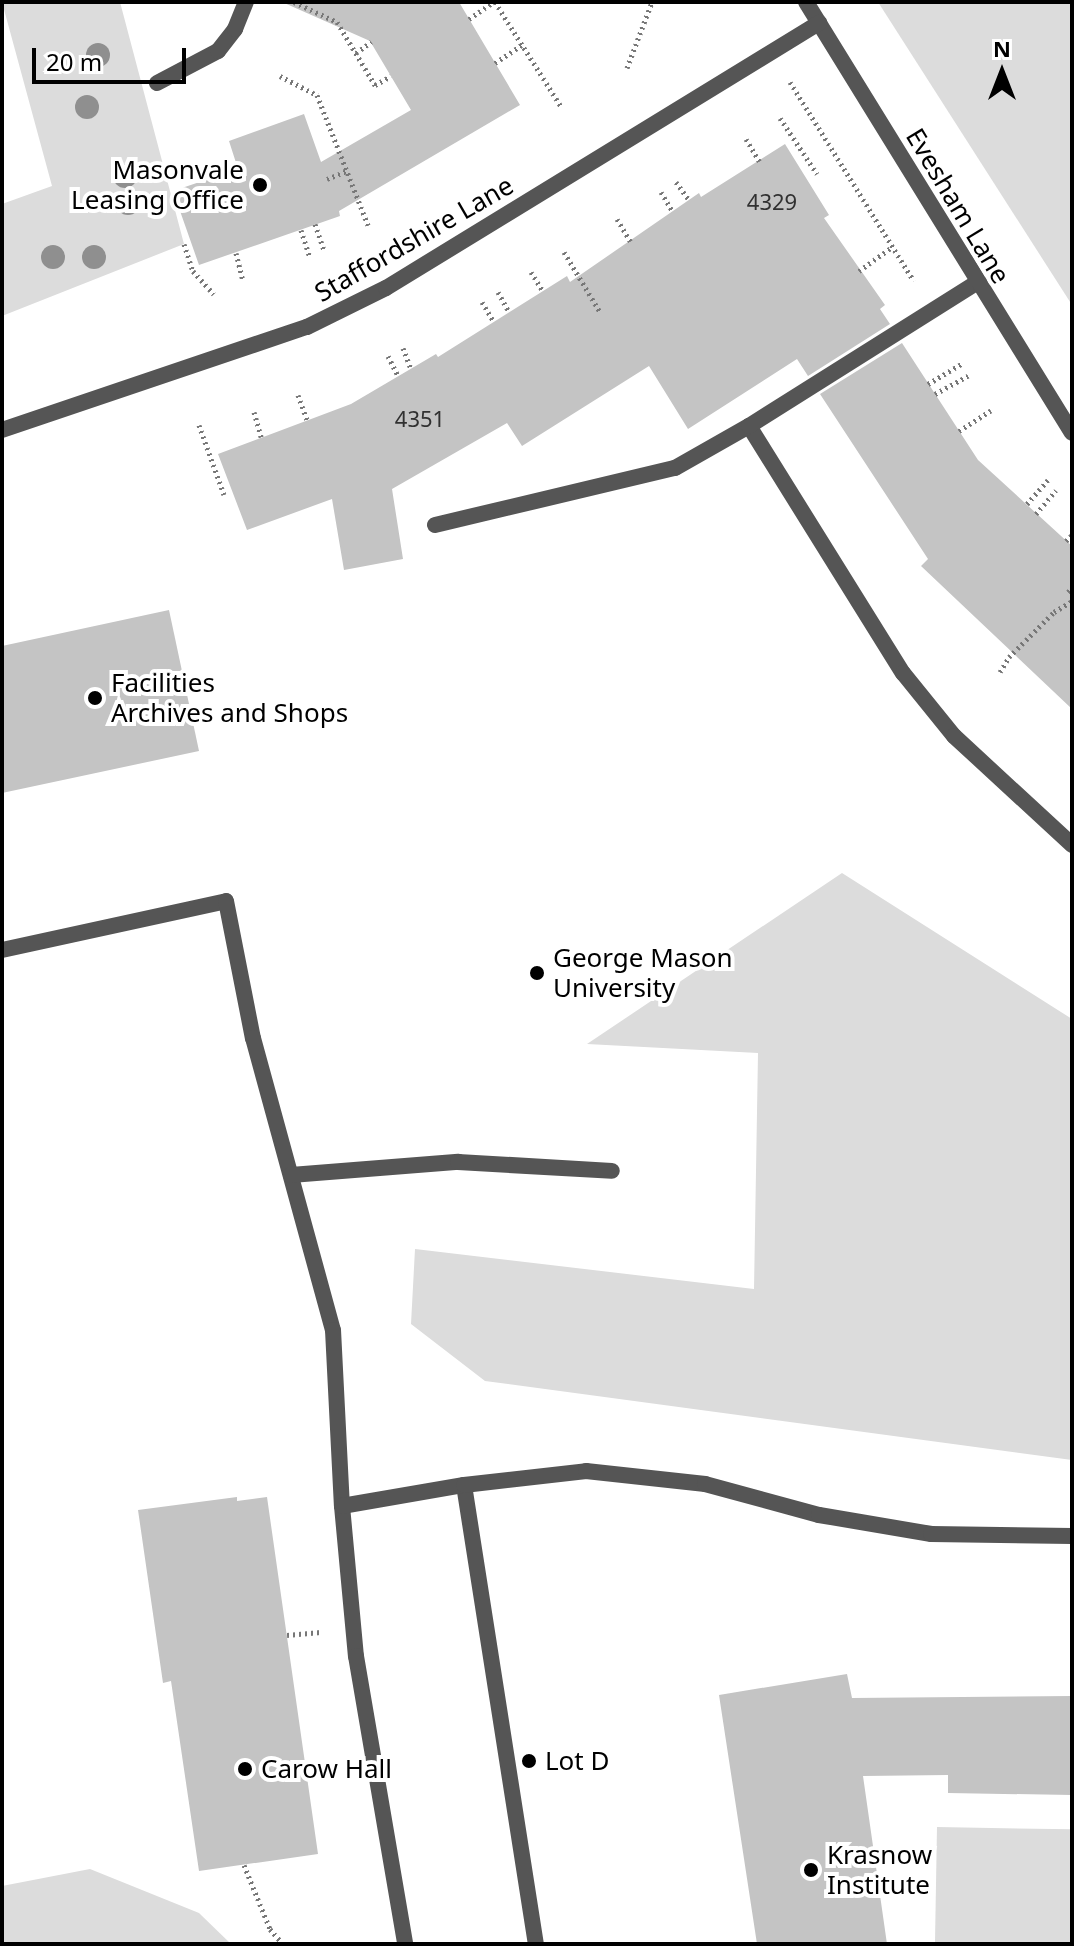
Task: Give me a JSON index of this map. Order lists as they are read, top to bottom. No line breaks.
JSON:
{"streets":{"street":["Evesham Lane","Staffordshire Lane"]},"crossings":[["Evesham Lane","Staffordshire Lane"]],"places":["Masonvale Leasing Office","Facilities Archives and Shops","George Mason University","Lot D","Carow Hall","Krasnow Institute"],"house_numbers":["4329","4351"],"scale_bar":"20 m","north":"top"}
